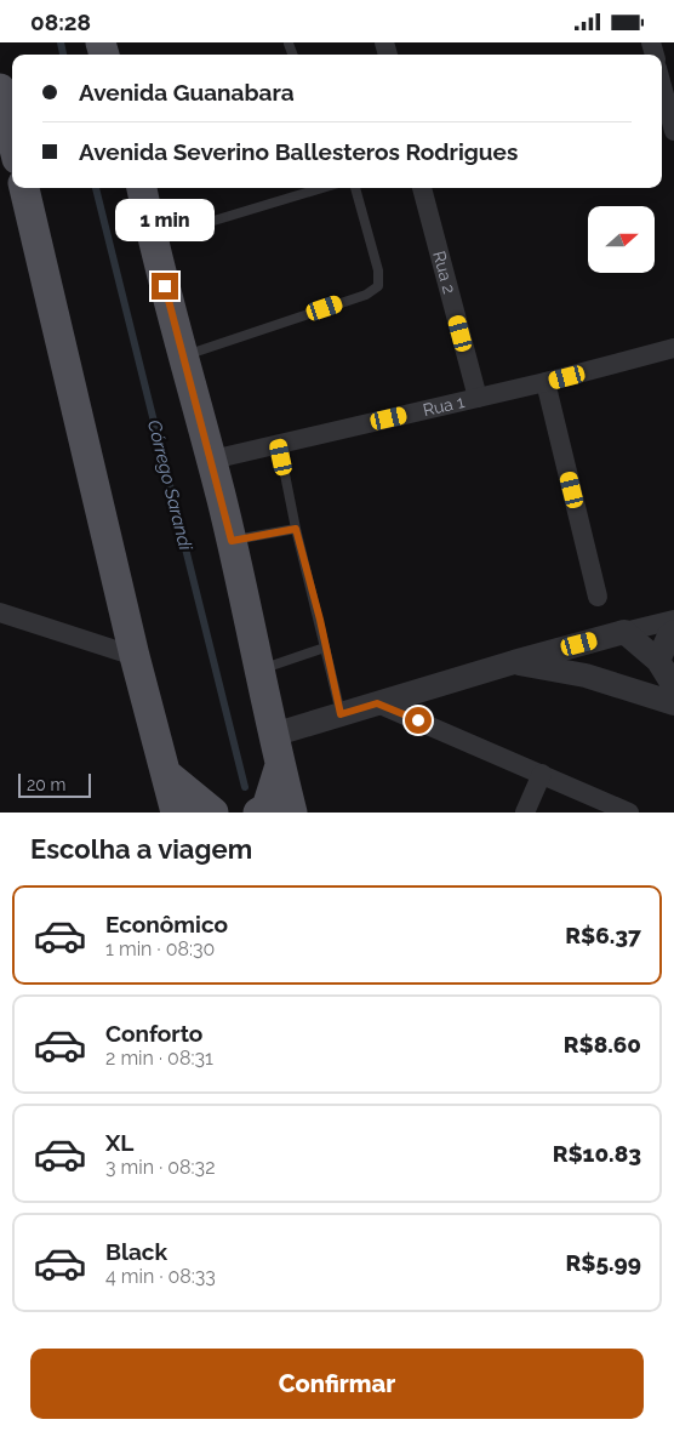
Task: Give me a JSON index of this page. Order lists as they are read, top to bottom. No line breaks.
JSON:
{"streets":{"street":["Rua 2","Rua 1"]},"crossings":[["Rua 2","Rua 1"]],"water":["Córrego Sarandi"],"scale_bar":"20 m","north":"right","page":{"status":"08:28","banner":["Avenida Guanabara","Avenida Severino Ballesteros Rodrigues"],"bubble":"1 min","scale":"20 m","heading":"Escolha a viagem","list":[{"name":"Econômico","note":"1 min · 08:30","value":"R$6.37"},{"name":"Conforto","note":"2 min · 08:31","value":"R$8.60"},{"name":"XL","note":"3 min · 08:32","value":"R$10.83"},{"name":"Black","note":"4 min · 08:33","value":"R$5.99"}],"buttons":"Confirmar"}}
